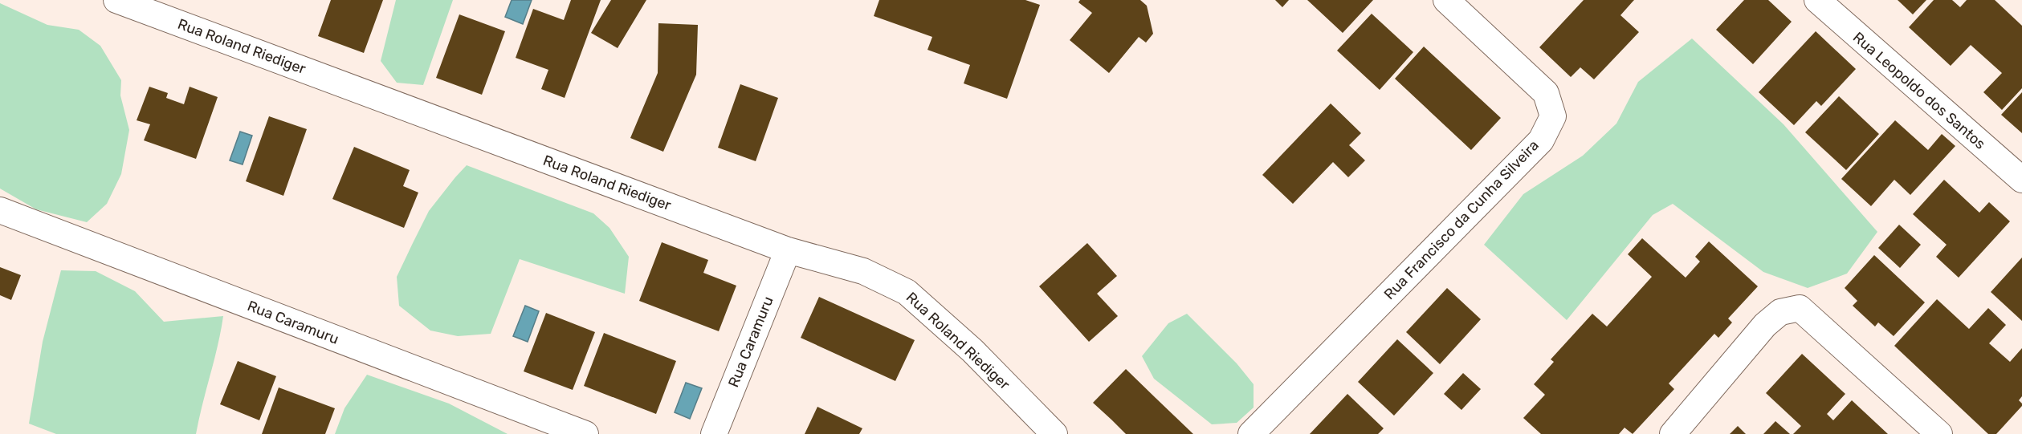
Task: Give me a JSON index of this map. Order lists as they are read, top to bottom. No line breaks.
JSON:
{"streets":{"street":["Rua Roland Riediger","Rua Leopoldo dos Santos","Rua Francisco da Cunha Silveira","Rua Caramuru"]},"crossings":[["Rua Roland Riediger","Rua Caramuru"]]}
